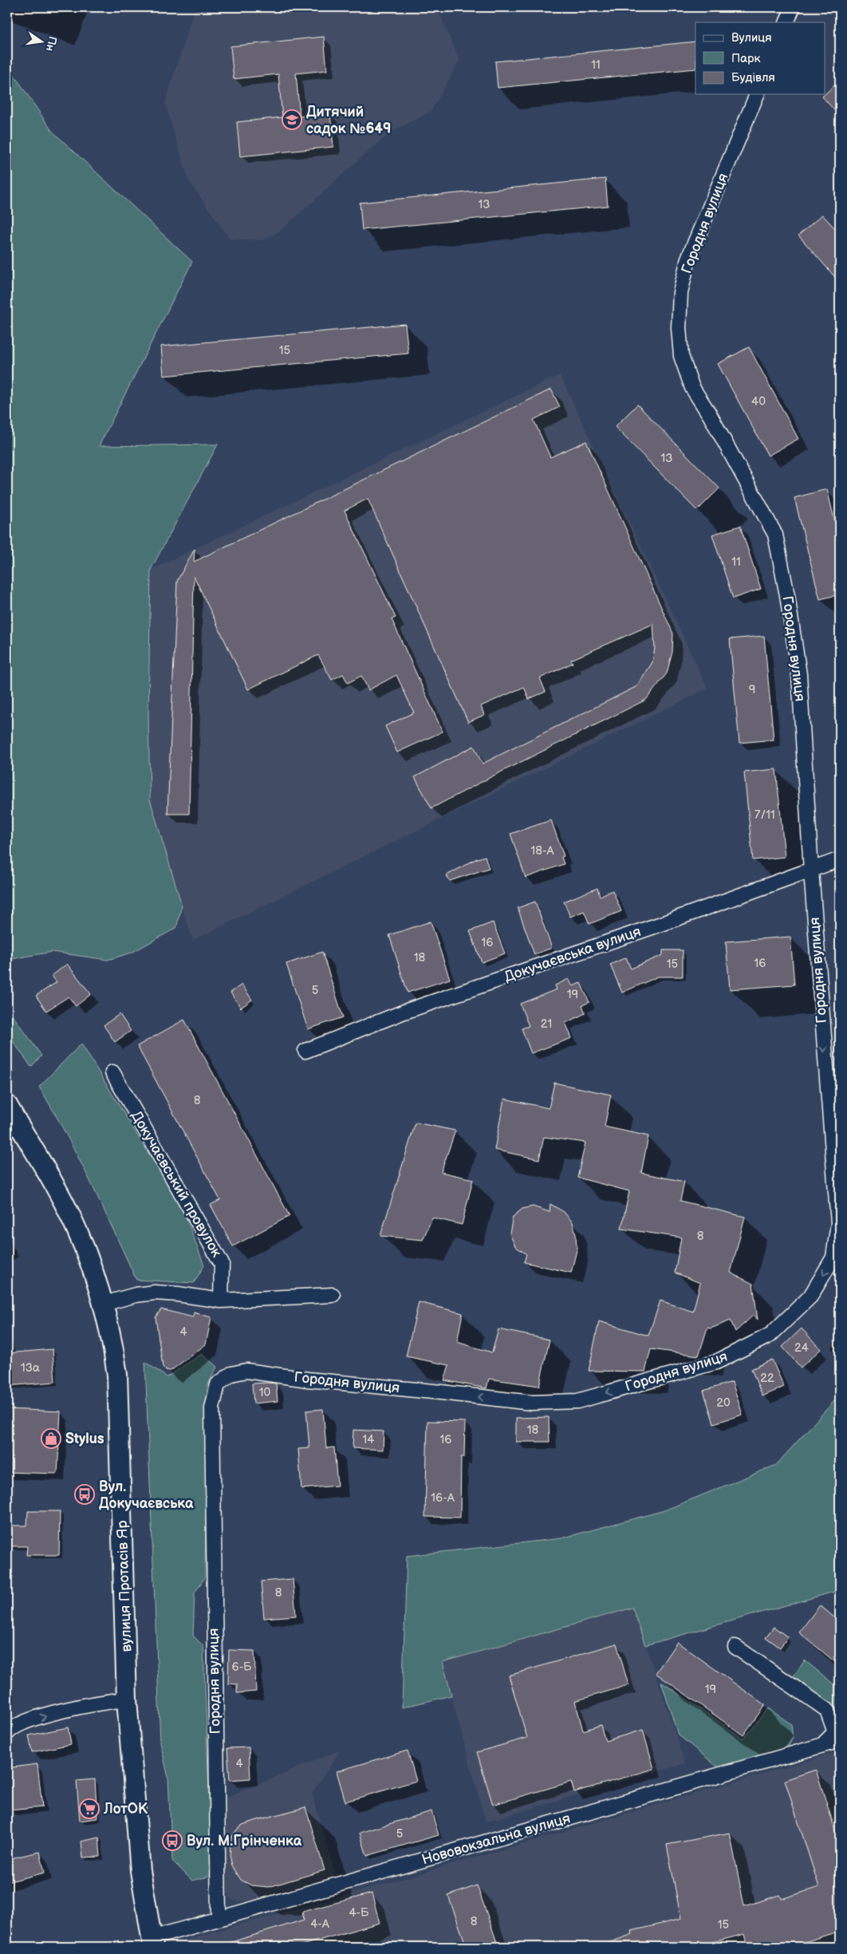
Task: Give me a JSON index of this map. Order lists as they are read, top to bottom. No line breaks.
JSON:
{"streets":{"main road":["вулиця Протасів Яр"],"street":["Городня вулиця","Докучаєвська вулиця","Докучаєвський провулок","Нововокзальна вулиця"]},"crossings":[["Городня вулиця","Докучаєвська вулиця"],["Городня вулиця","Нововокзальна вулиця"],["вулиця Протасів Яр","Нововокзальна вулиця"]],"places":{"school or university":["Дитячий садок №649"],"shop":["Stylus"],"bus stop":["Вул. Докучаєвська","Вул. М.Грінченка"],"supermarket":["ЛотОК"]},"house_numbers":["11","13","15","40","13","11","9","7/11","18-А","16","18","16","15","5","19","21","8","8","4","24","13а","22","10","20","18","14","16","16-А","8","6-Б","19","4","5","4-Б","8","4-А","15"],"legend":["Вулиця","Парк","Будівля"],"north":"right"}
